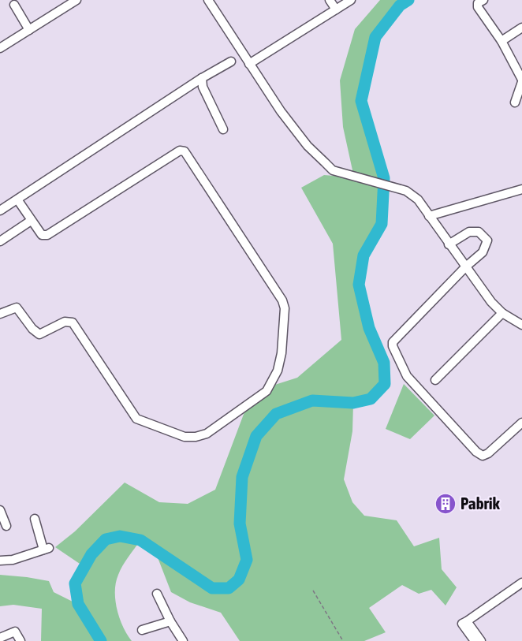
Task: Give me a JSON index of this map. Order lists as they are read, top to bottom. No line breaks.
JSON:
{"places":{"building":["Pabrik"]}}
